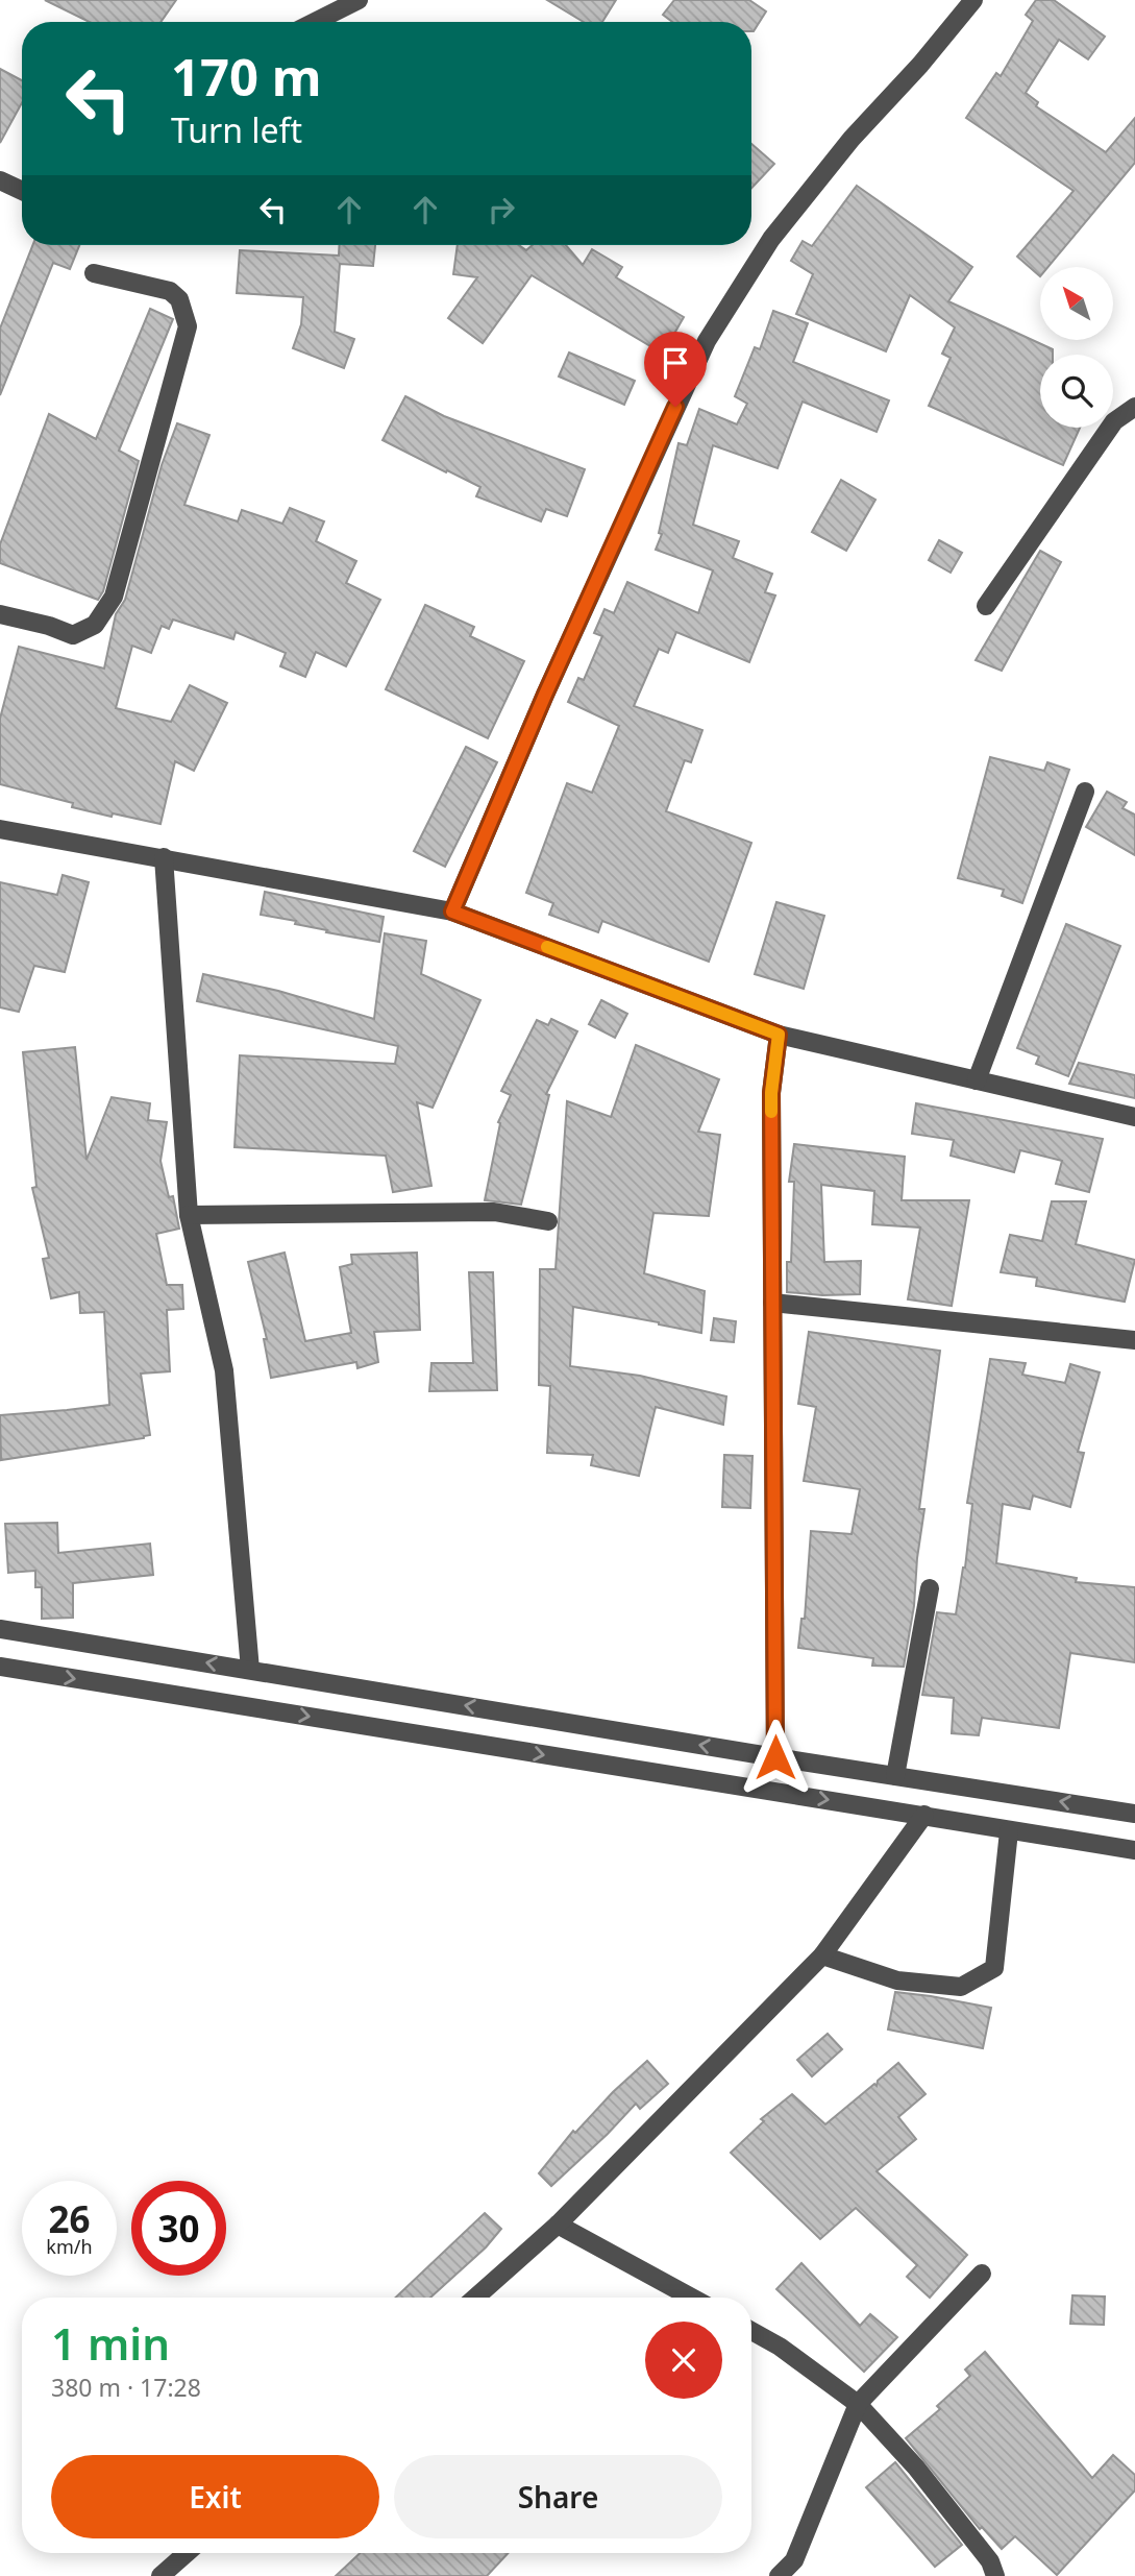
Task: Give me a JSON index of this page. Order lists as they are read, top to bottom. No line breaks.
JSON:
{"north":"top left","page":{"turn":["170 m","Turn left"],"speed":"26 km/h","limit":"30","heading":["1 min","380 m · 17:28"],"buttons":["Exit","Share"]}}
